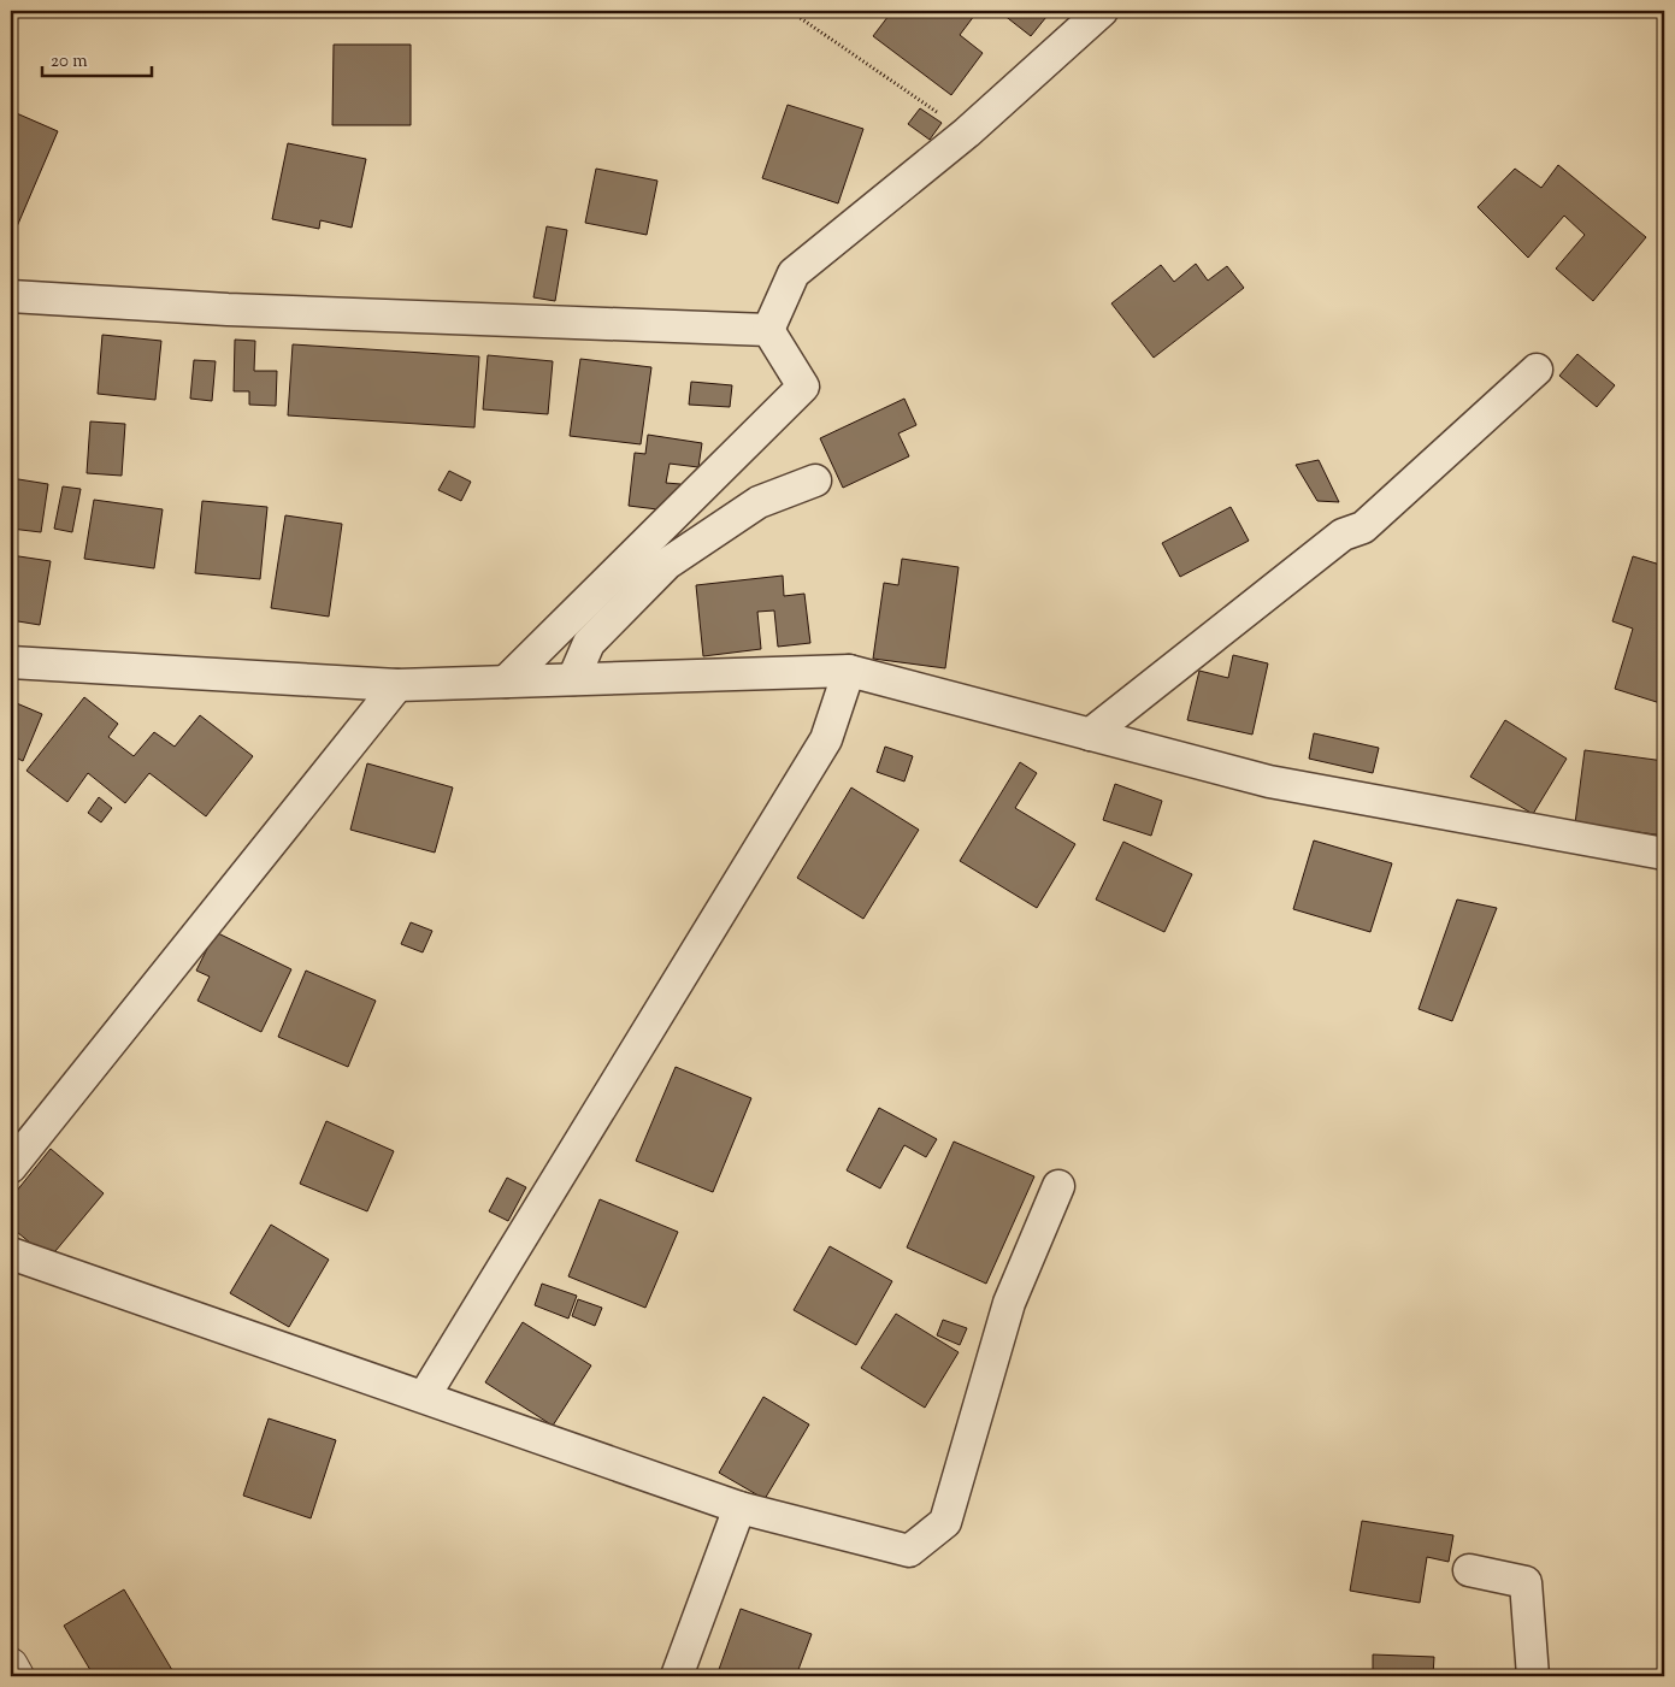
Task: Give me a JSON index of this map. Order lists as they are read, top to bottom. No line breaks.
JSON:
{"scale_bar":"20 m"}
